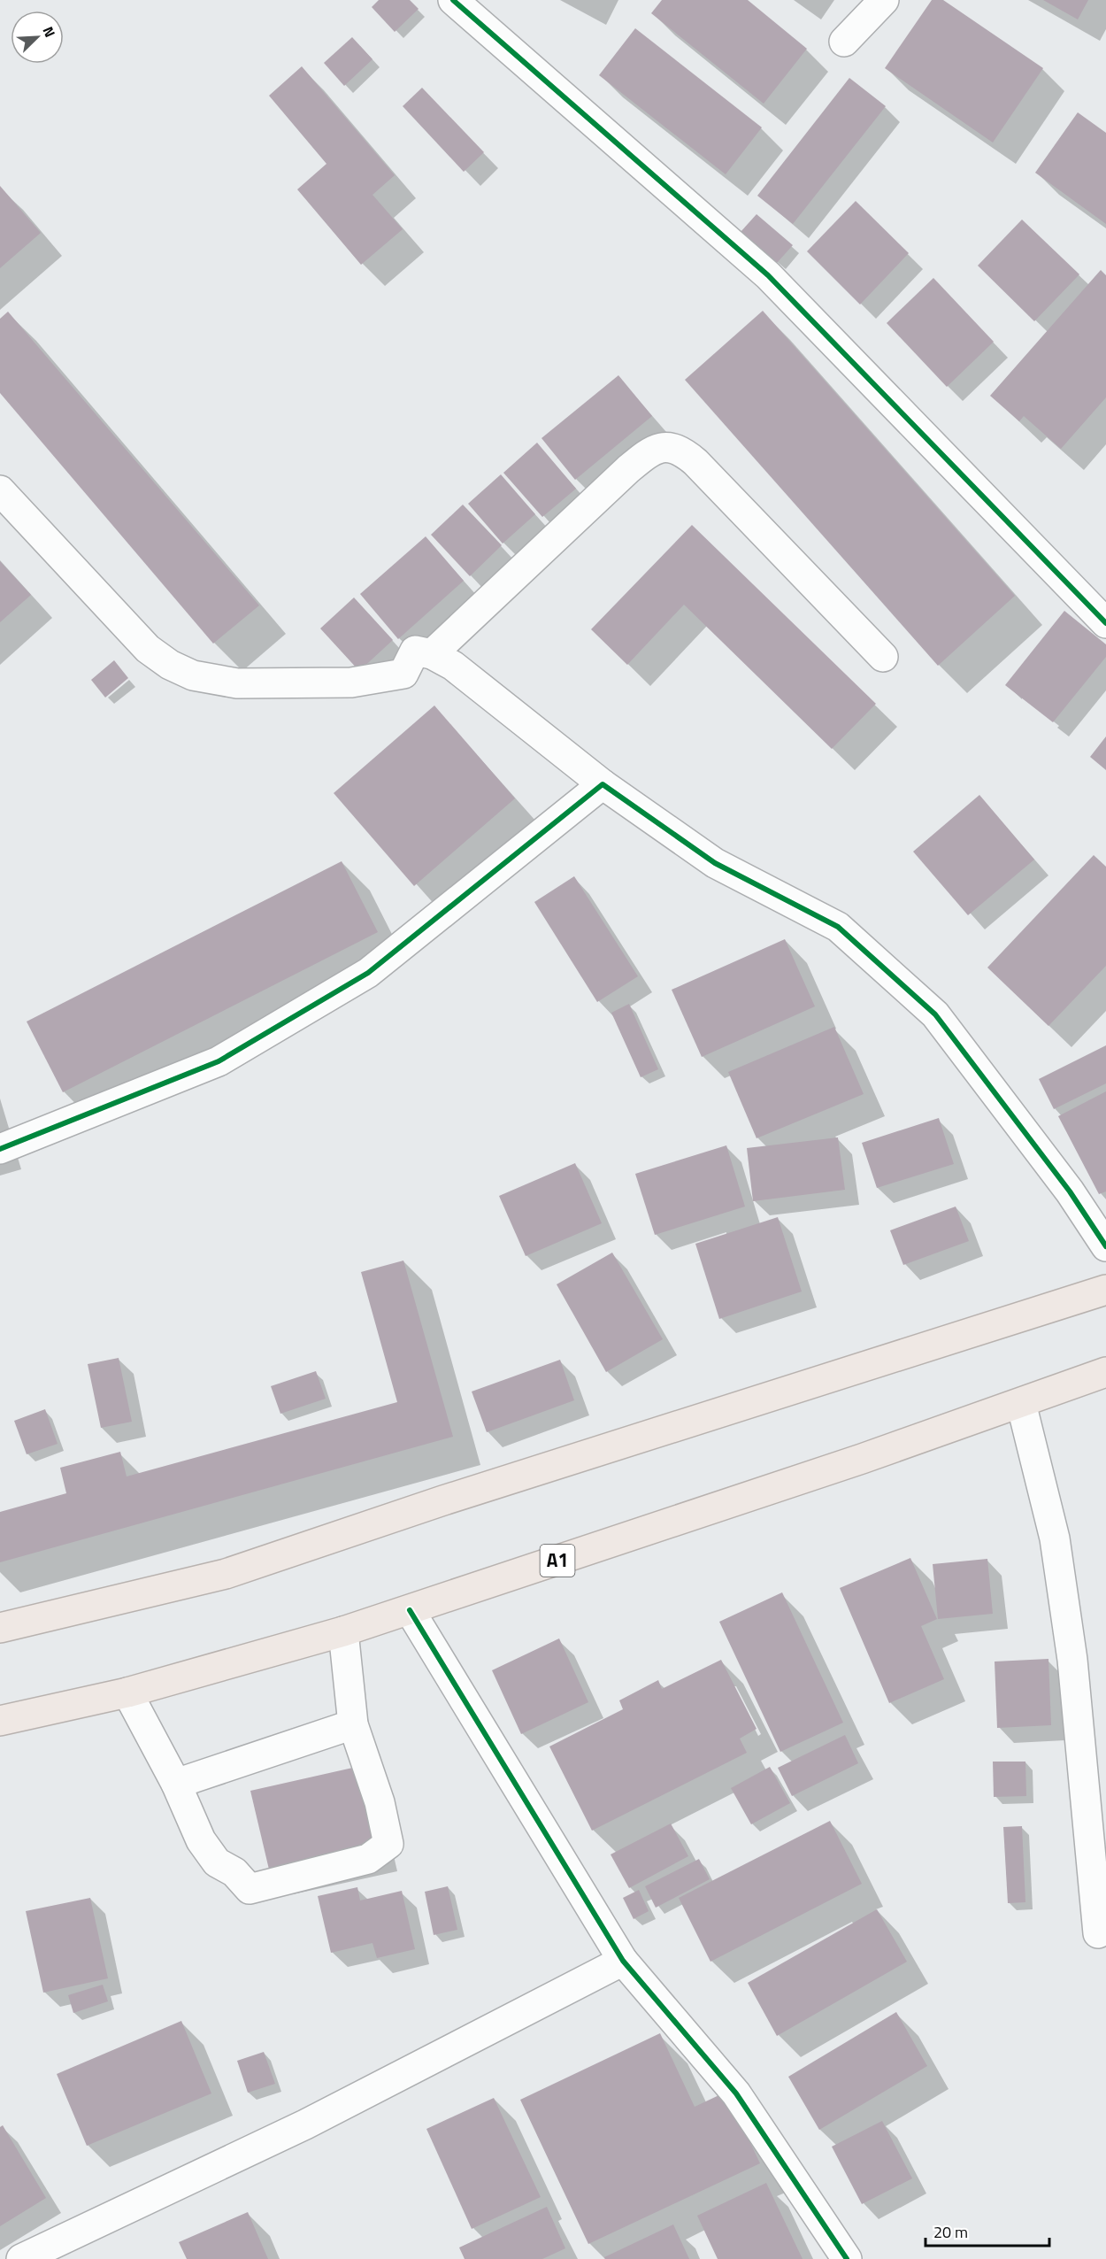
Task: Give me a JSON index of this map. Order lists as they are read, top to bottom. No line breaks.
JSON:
{"streets":{"highway":["A1"]},"scale_bar":"20 m","north":"top right"}
